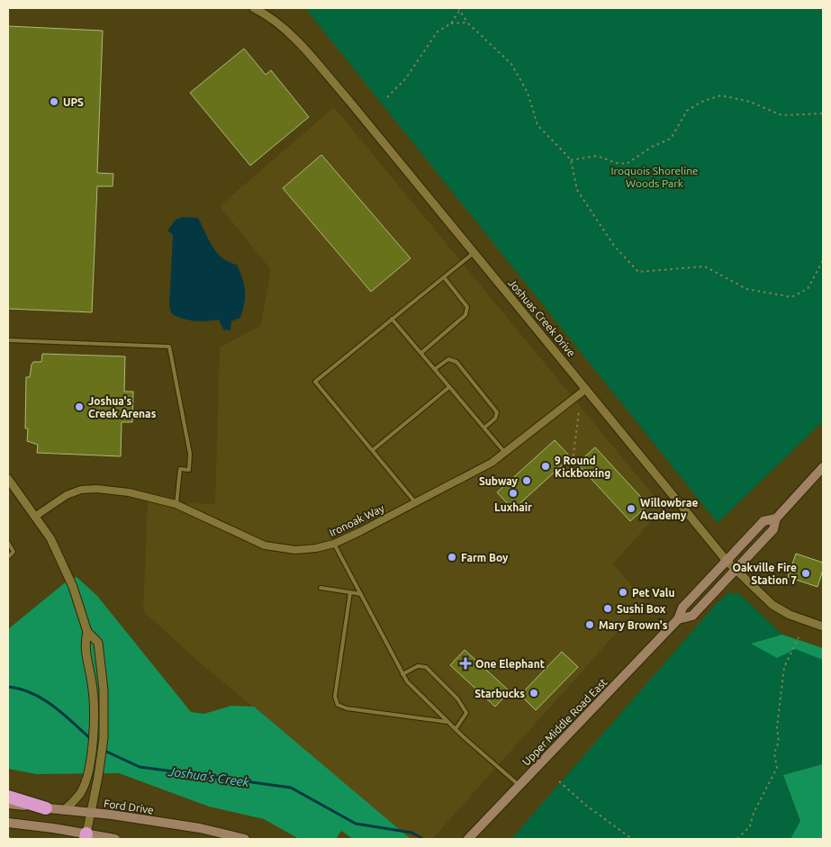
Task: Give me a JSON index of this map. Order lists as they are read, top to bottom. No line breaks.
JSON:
{"streets":{"main road":["Upper Middle Road East","Ford Drive"],"street":["Joshuas Creek Drive","Ironoak Way"]},"crossings":[["Joshuas Creek Drive","Ironoak Way"],["Joshuas Creek Drive","Upper Middle Road East"]],"water":["Joshua's Creek"],"parks":["Iroquois Shoreline Woods Park"],"places":{"other":["UPS","Joshua's Creek Arenas","9 Round Kickboxing","Subway","Luxhair","Willowbrae Academy","Farm Boy","Oakville Fire Station 7","Pet Valu","Sushi Box","Mary Brown's","Starbucks"],"health":["One Elephant"]}}
